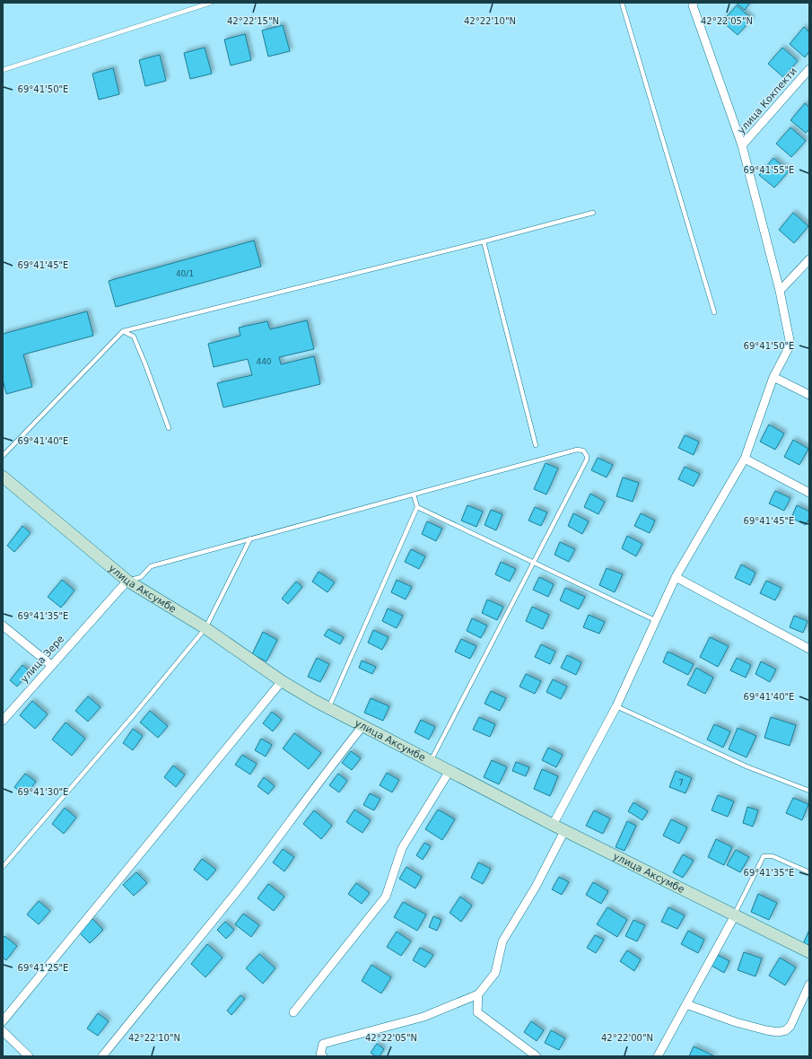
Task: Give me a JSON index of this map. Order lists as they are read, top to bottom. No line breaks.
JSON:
{"streets":{"main road":["улица Аксумбе"],"street":["улица Кокпекти","улица Зере"]},"crossings":[["улица Аксумбе","улица Зере"]],"house_numbers":["40/1","440","7"],"coordinates":["42°22'15\"N","42°22'10\"N","42°22'05\"N","69°41'50\"E","69°41'55\"E","69°41'45\"E","69°41'40\"E","69°41'35\"E","69°41'30\"E","69°41'25\"E","42°22'00\"N"]}
